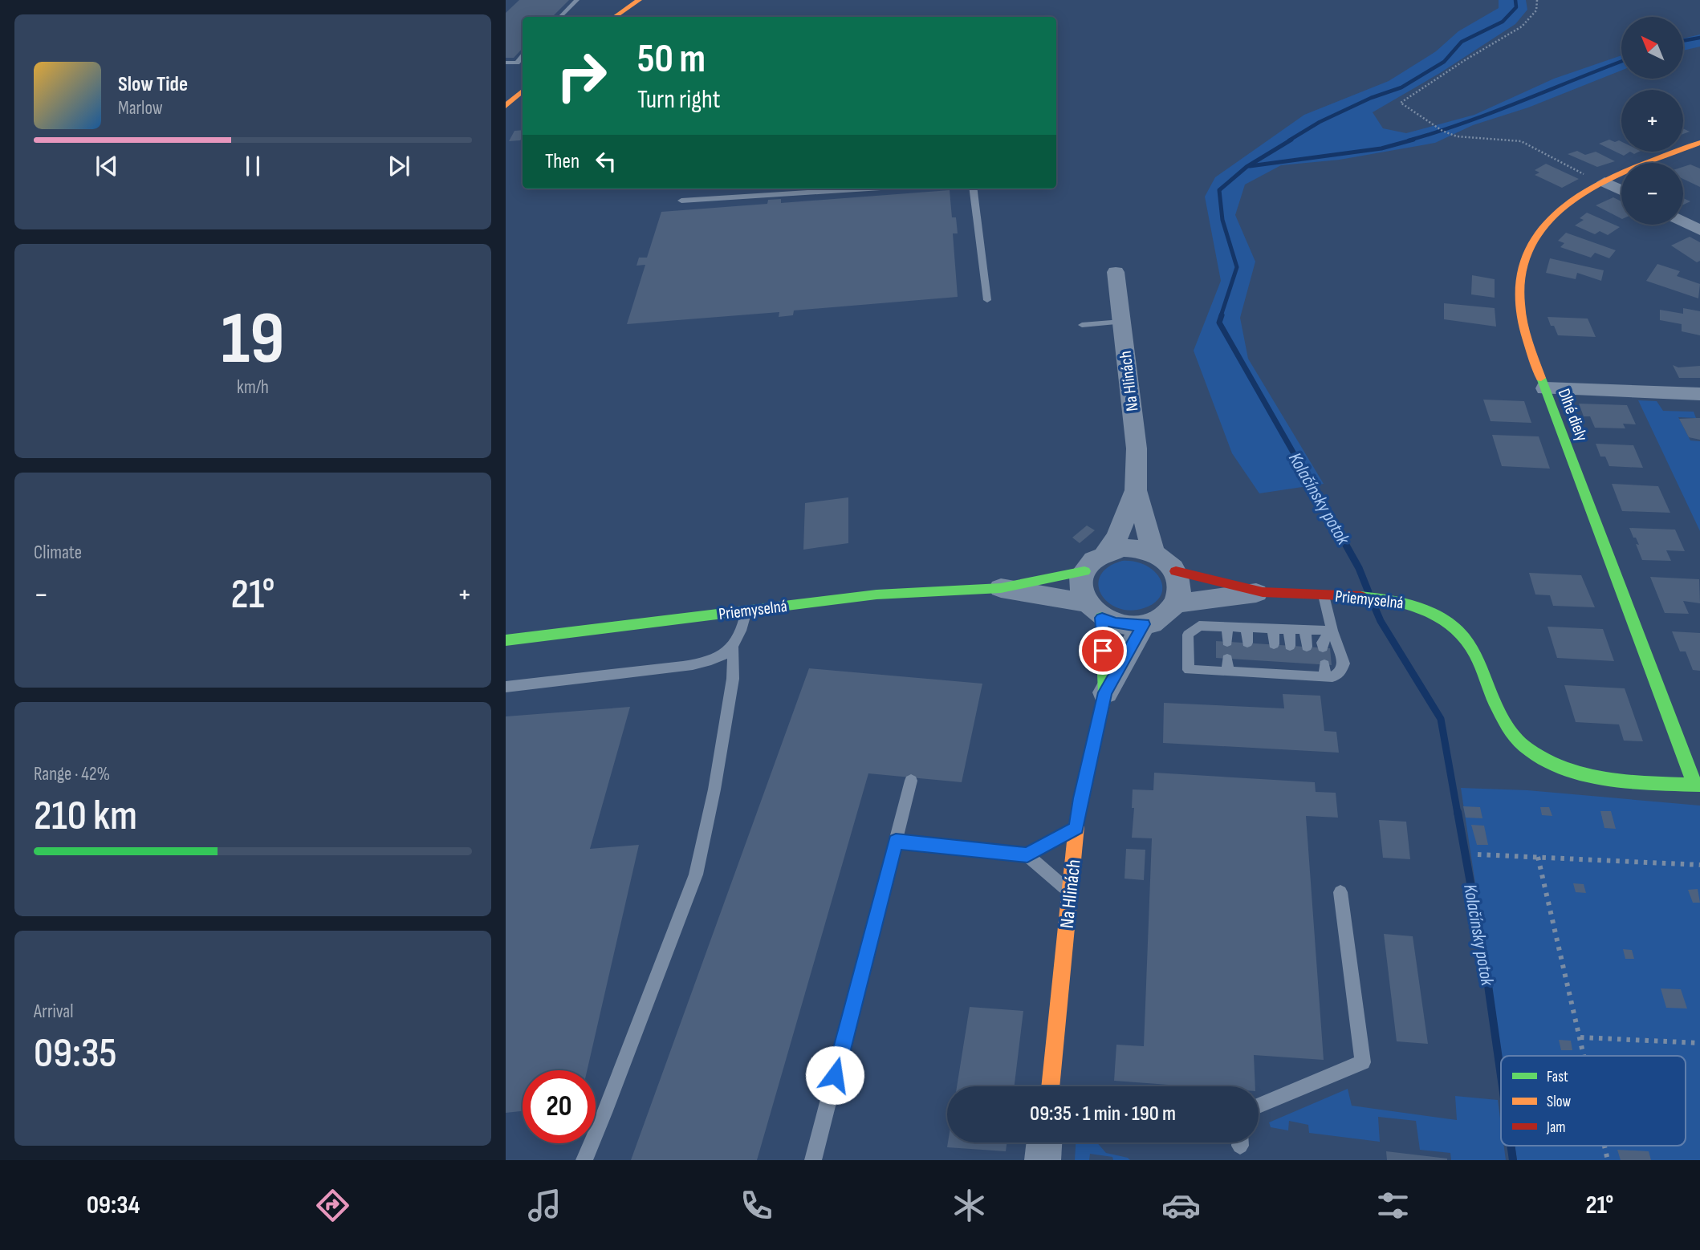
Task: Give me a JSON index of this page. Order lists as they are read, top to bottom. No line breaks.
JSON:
{"streets":{"street":["Na Hlinách","Dlhé diely","Priemyselná"]},"crossings":[["Na Hlinách","Priemyselná"],["Dlhé diely","Priemyselná"]],"water":["Kolačínsky potok"],"legend":["Fast","Slow","Jam"],"north":"top left","page":{"map_buttons":["+","−"],"turn":["50 m","Turn right"],"song":["Slow Tide","Marlow"],"then":"Then","tile":[["19","km/h"],"Climate",["Range · 42%","210 km"],["Arrival","09:35"]],"heat":["−","21°","+"],"limit":"20","trip":"09:35 · 1 min · 190 m","tabs":["09:34","21°"]}}
